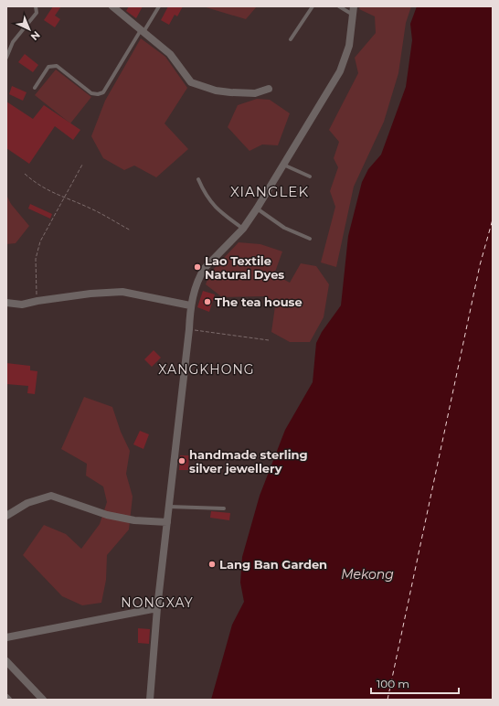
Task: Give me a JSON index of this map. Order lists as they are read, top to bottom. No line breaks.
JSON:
{"districts":["XIANGLEK","XANGKHONG","NONGXAY"],"water":["Mekong"],"places":["Lao Textile Natural Dyes","The tea house","handmade sterling silver jewellery","Lang Ban Garden"],"scale_bar":"100 m","north":"bottom right"}
